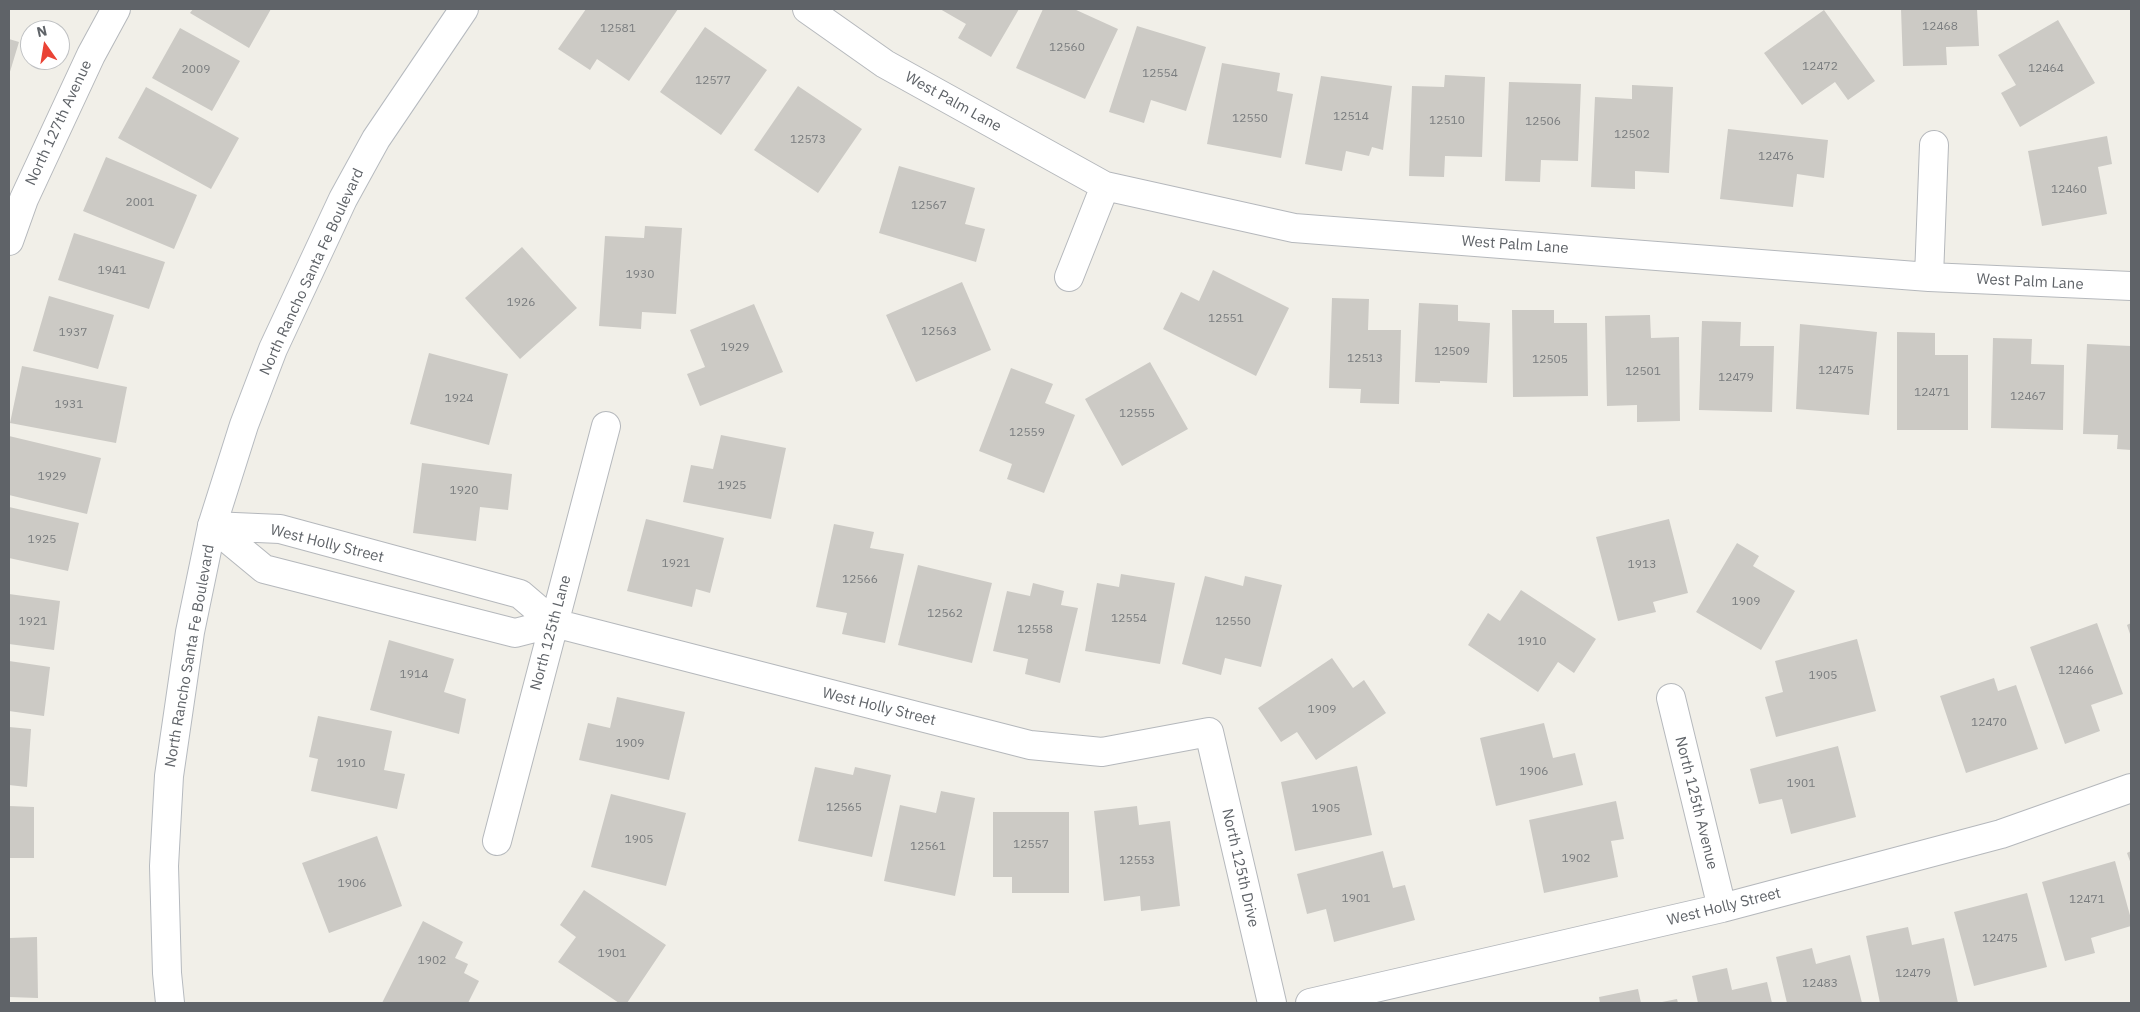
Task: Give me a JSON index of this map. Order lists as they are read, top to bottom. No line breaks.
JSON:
{"streets":{"street":["West Palm Lane","North 127th Avenue","North Rancho Santa Fe Boulevard","West Holly Street","North 125th Lane","North 125th Avenue","North 125th Drive"]},"crossings":[["North Rancho Santa Fe Boulevard","West Holly Street"],["West Holly Street","North 125th Lane"],["West Holly Street","North 125th Avenue"],["West Holly Street","North 125th Drive"]],"house_numbers":["12468","12581","12560","12472","12464","2009","12554","12577","12514","12550","12510","12506","12502","12573","12476","12460","2001","12567","1941","1930","1926","12551","12563","1937","1929","12509","12513","12505","12475","12501","12479","12471","12467","1924","1931","12555","12559","1929","1925","1920","1925","1921","1913","12566","1909","12562","12554","1921","12550","12558","1910","12466","1914","1905","1909","12470","1909","1910","1906","1901","12565","1905","1905","12557","12561","1902","12553","1906","1901","12471","12475","1901","1902","12479","12483"],"north":"top"}
